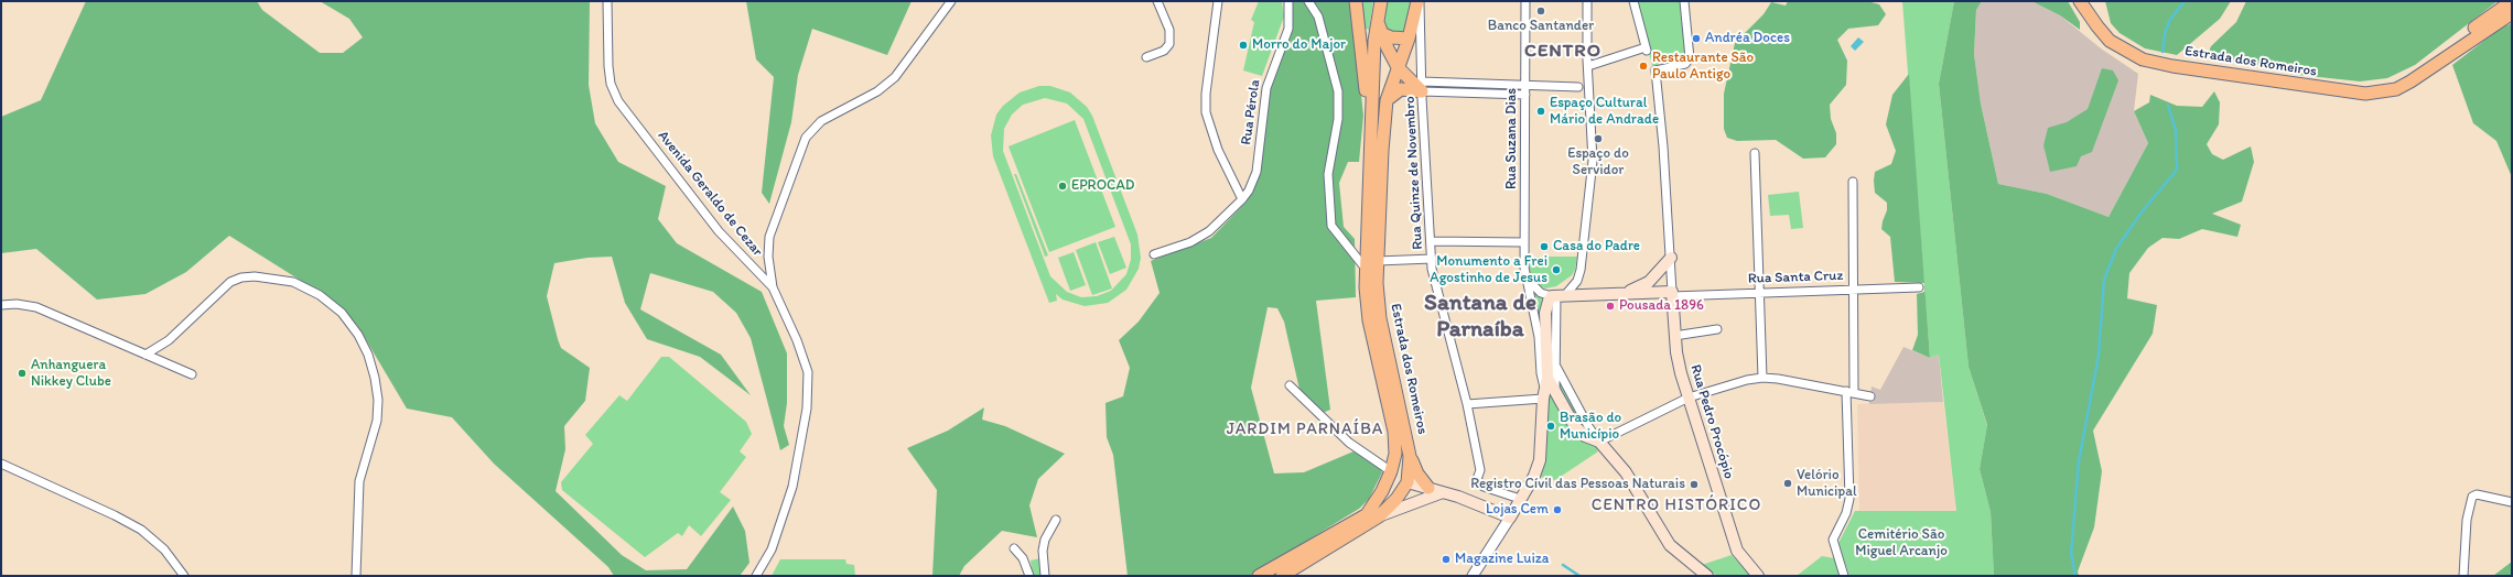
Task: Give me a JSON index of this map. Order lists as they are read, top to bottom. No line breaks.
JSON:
{"streets":{"main road":["Estrada dos Romeiros","Rua Santa Cruz","Rua Pedro Procópio"],"street":["Rua Pérola","Rua Suzana Dias","Rua Quinze de Novembro","Avenida Geraldo de Cezar"]},"crossings":[["Estrada dos Romeiros","Rua Quinze de Novembro"],["Rua Santa Cruz","Rua Pedro Procópio"]],"districts":["CENTRO","Santana de Parnaíba","JARDIM PARNAÍBA","CENTRO HISTÓRICO"],"parks":["Cemitério São Miguel Arcanjo"],"places":["Banco Santander","Andréa Doces","Morro do Major","Restaurante São Paulo Antigo","Espaço Cultural Mário de Andrade","Espaço do Servidor","EPROCAD","Casa do Padre","Monumento a Frei Agostinho de Jesus","Pousada 1896","Anhanguera Nikkey Clube","Brasão do Município","Velório Municipal","Registro Cívil das Pessoas Naturais","Lojas Cem","Magazine Luiza"]}
